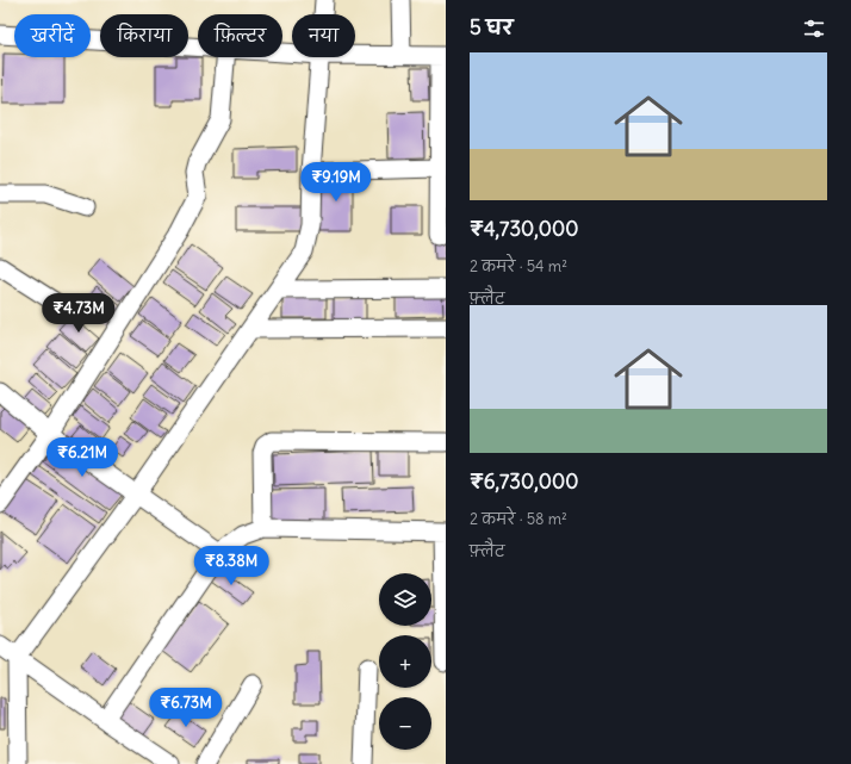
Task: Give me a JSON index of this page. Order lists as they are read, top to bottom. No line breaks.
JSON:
{"page":{"heading":"5 घर","chip":["खरीदें","किराया","फ़िल्टर","नया"],"list":[{"name":"₹4,730,000","note":"2 कमरे · 54 m² · फ़्लैट"},{"name":"₹6,730,000","note":"2 कमरे · 58 m² · फ़्लैट"}],"price":["₹9.19M","₹4.73M","₹6.21M","₹8.38M","₹6.73M"],"map_buttons":["+","−"]}}
